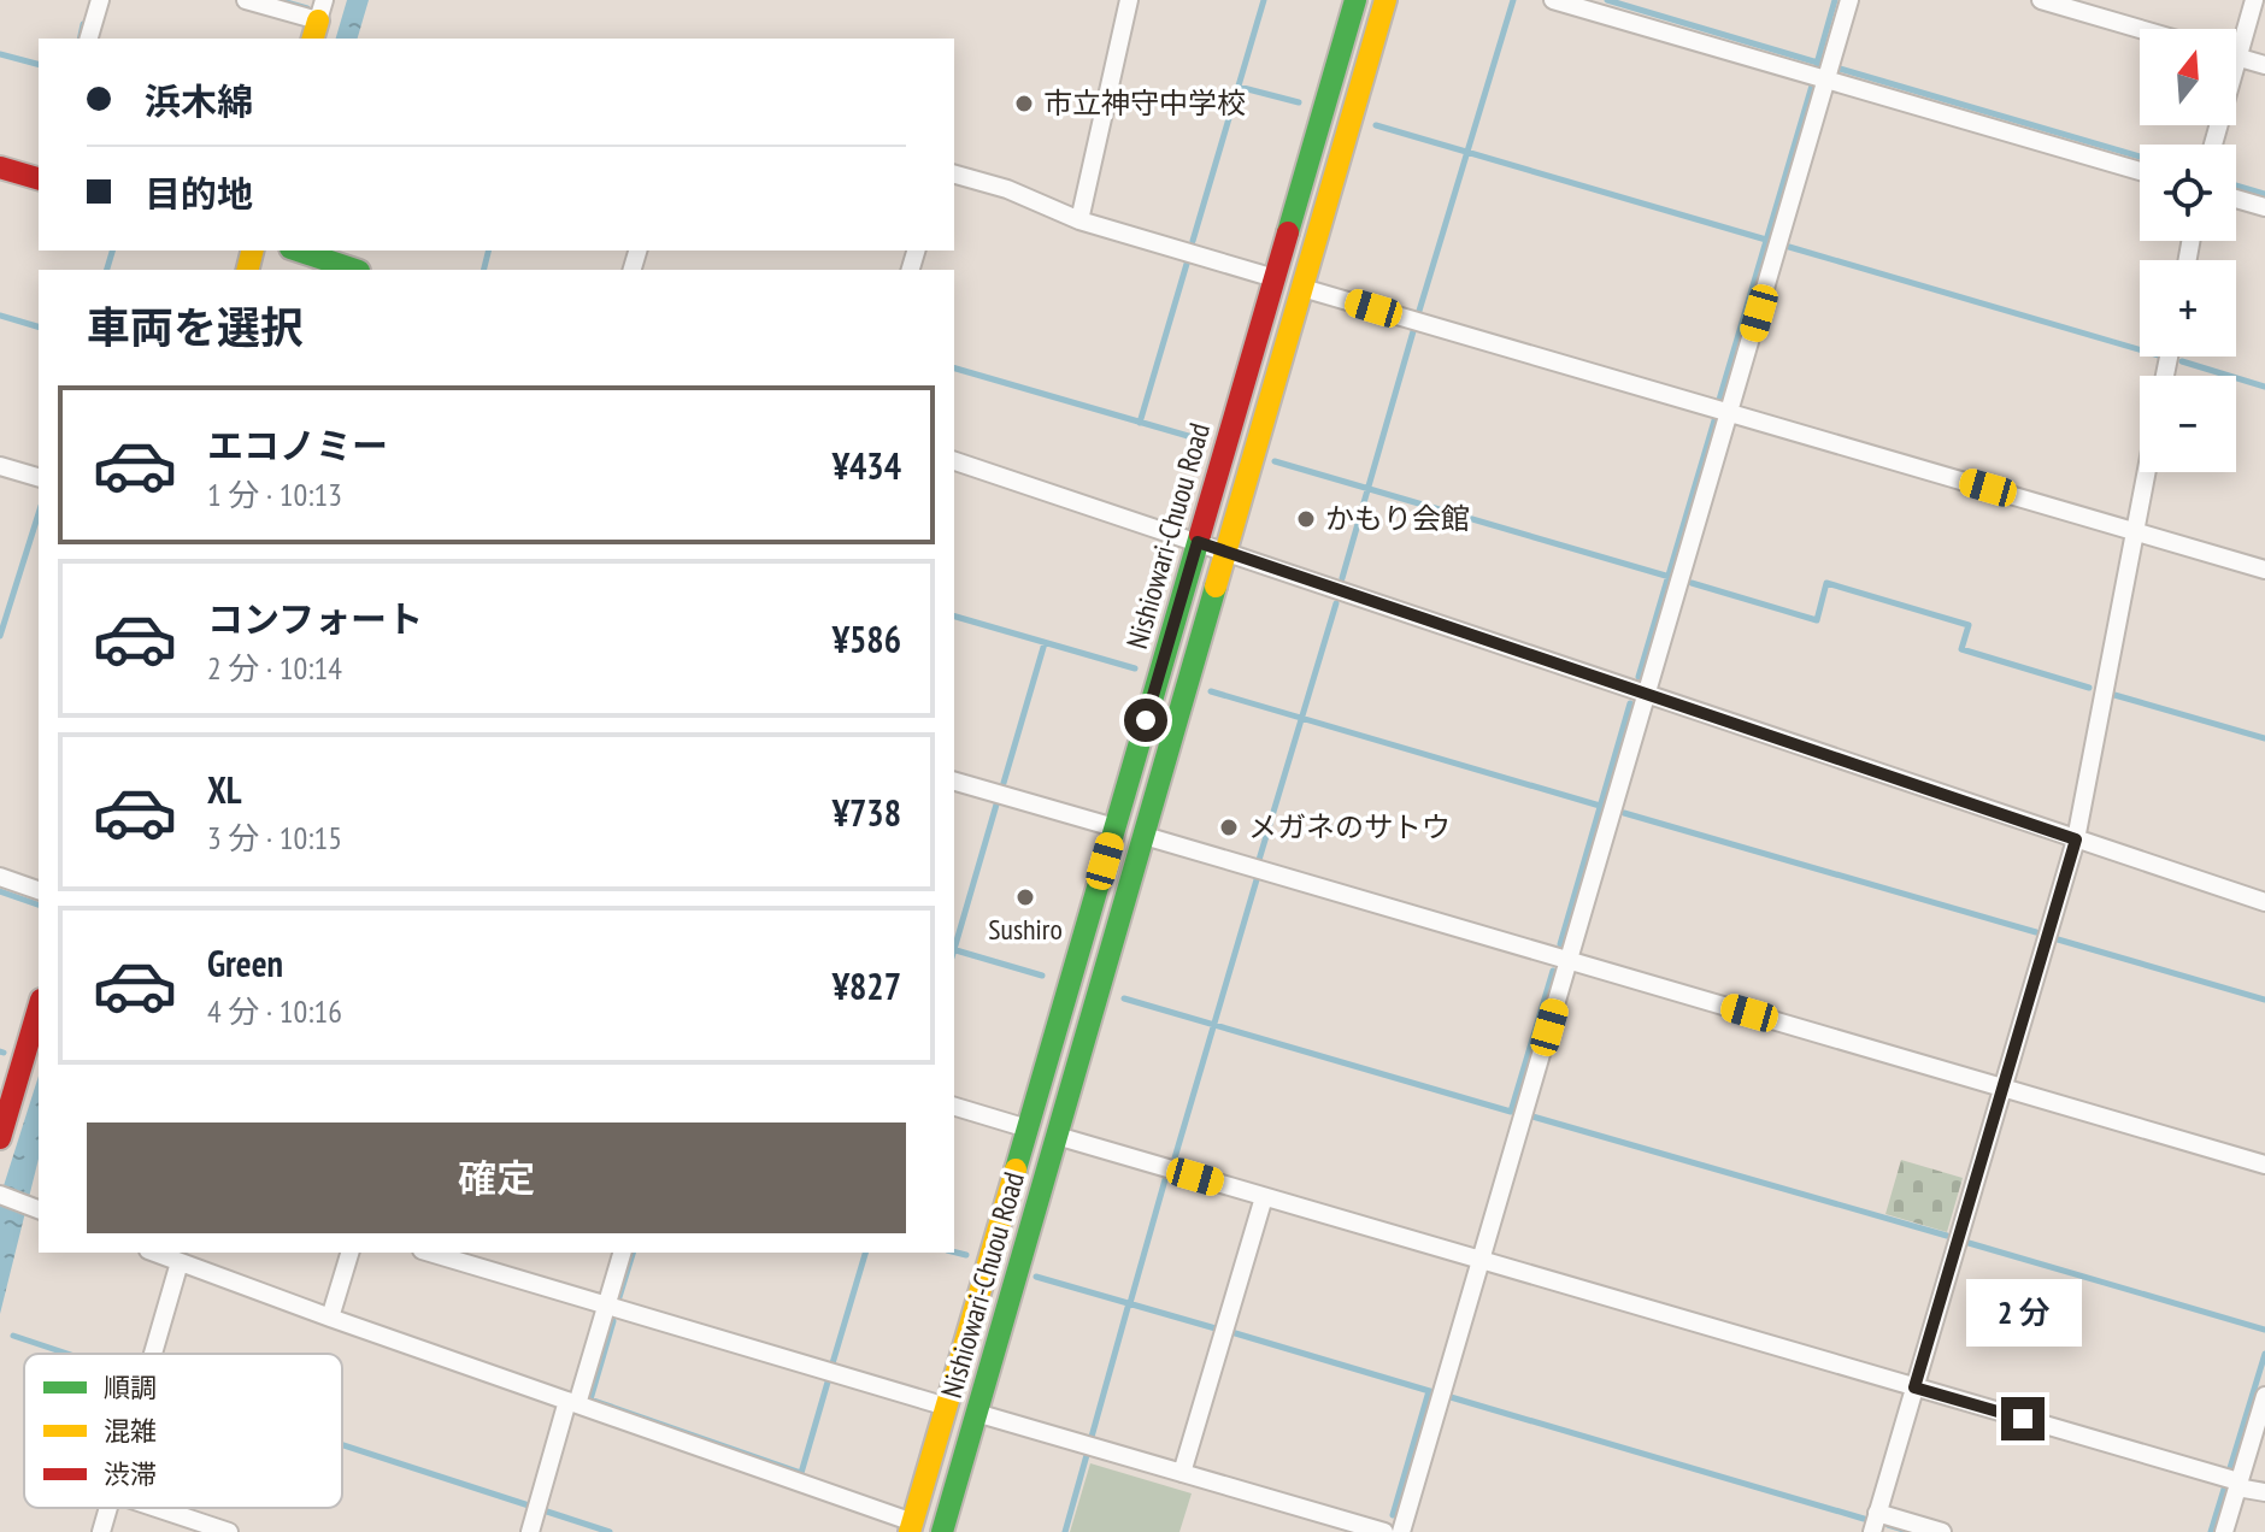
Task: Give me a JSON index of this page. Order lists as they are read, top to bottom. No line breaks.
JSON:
{"streets":{"main road":["Nishiowari-Chuou Road"]},"places":["市立神守中学校","かもり会館","メガネのサトウ","Sushiro"],"legend":["順調","混雑","渋滞"],"north":"top","page":{"map_buttons":["+","−"],"banner":["浜木綿","目的地"],"heading":"車両を選択","list":[{"name":"エコノミー","note":"1 分 · 10:13","value":"¥434"},{"name":"コンフォート","note":"2 分 · 10:14","value":"¥586"},{"name":"XL","note":"3 分 · 10:15","value":"¥738"},{"name":"Green","note":"4 分 · 10:16","value":"¥827"}],"buttons":"確定","bubble":"2 分"}}
